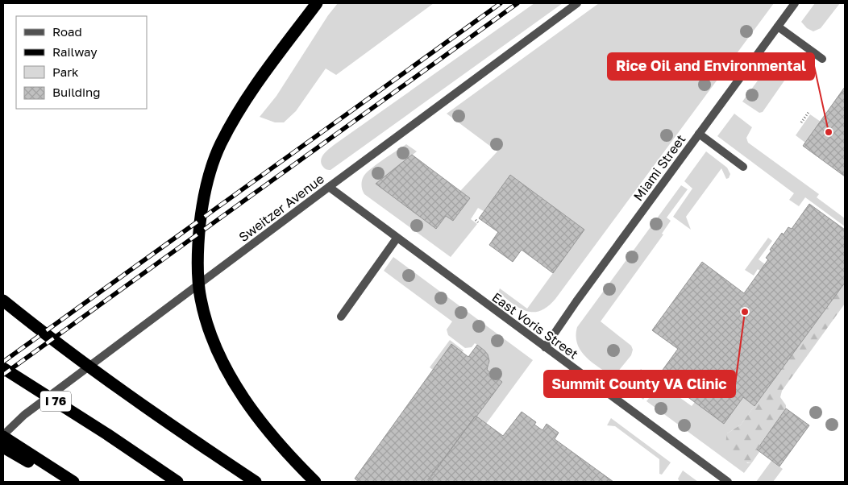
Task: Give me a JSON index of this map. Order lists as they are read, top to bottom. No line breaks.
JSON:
{"streets":{"highway":["I 76"],"street":["Miami Street","Sweitzer Avenue","East Voris Street"]},"crossings":[["Miami Street","East Voris Street"],["Sweitzer Avenue","East Voris Street"]],"places":["Rice Oil and Environmental","Summit County VA Clinic"],"legend":["Road","Railway","Park","Building"]}
